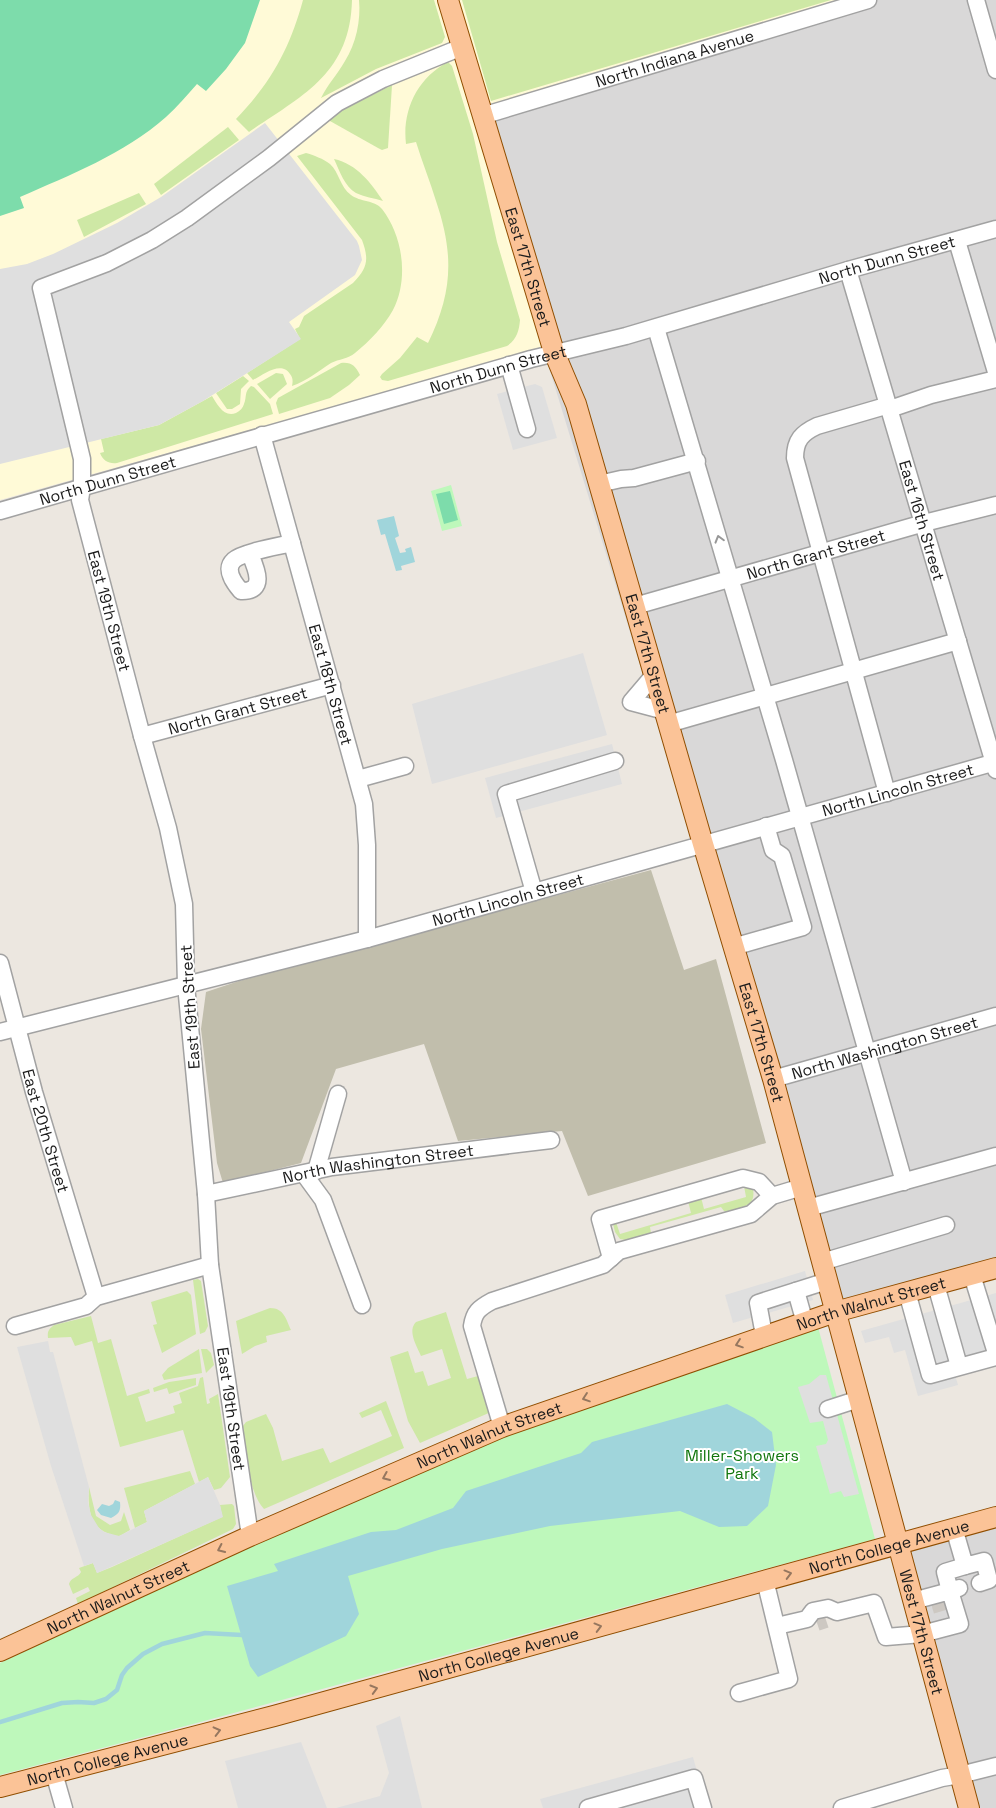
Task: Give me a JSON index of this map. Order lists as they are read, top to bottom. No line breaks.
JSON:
{"streets":{"main road":["East 17th Street","North Walnut Street","North College Avenue","West 17th Street"],"street":["North Indiana Avenue","North Dunn Street","East 16th Street","North Grant Street","East 19th Street","East 18th Street","North Lincoln Street","North Washington Street","East 20th Street"]},"crossings":[["North Indiana Avenue","East 17th Street"],["North Dunn Street","East 17th Street"],["North Dunn Street","East 16th Street"],["North Dunn Street","East 19th Street"],["North Dunn Street","East 18th Street"],["East 17th Street","North Grant Street"],["East 17th Street","East 19th Street"],["East 17th Street","North Lincoln Street"],["East 17th Street","North Washington Street"],["East 17th Street","North Walnut Street"],["East 17th Street","West 17th Street"],["East 16th Street","North Grant Street"],["East 16th Street","North Lincoln Street"],["North Grant Street","East 19th Street"],["North Grant Street","East 18th Street"],["East 19th Street","North Lincoln Street"],["East 19th Street","North Washington Street"],["East 19th Street","North Walnut Street"],["East 18th Street","North Lincoln Street"],["North Lincoln Street","East 20th Street"],["North Walnut Street","West 17th Street"],["North College Avenue","West 17th Street"]],"one_way":["North Walnut Street","North College Avenue"],"parks":["Miller-Showers Park"]}
